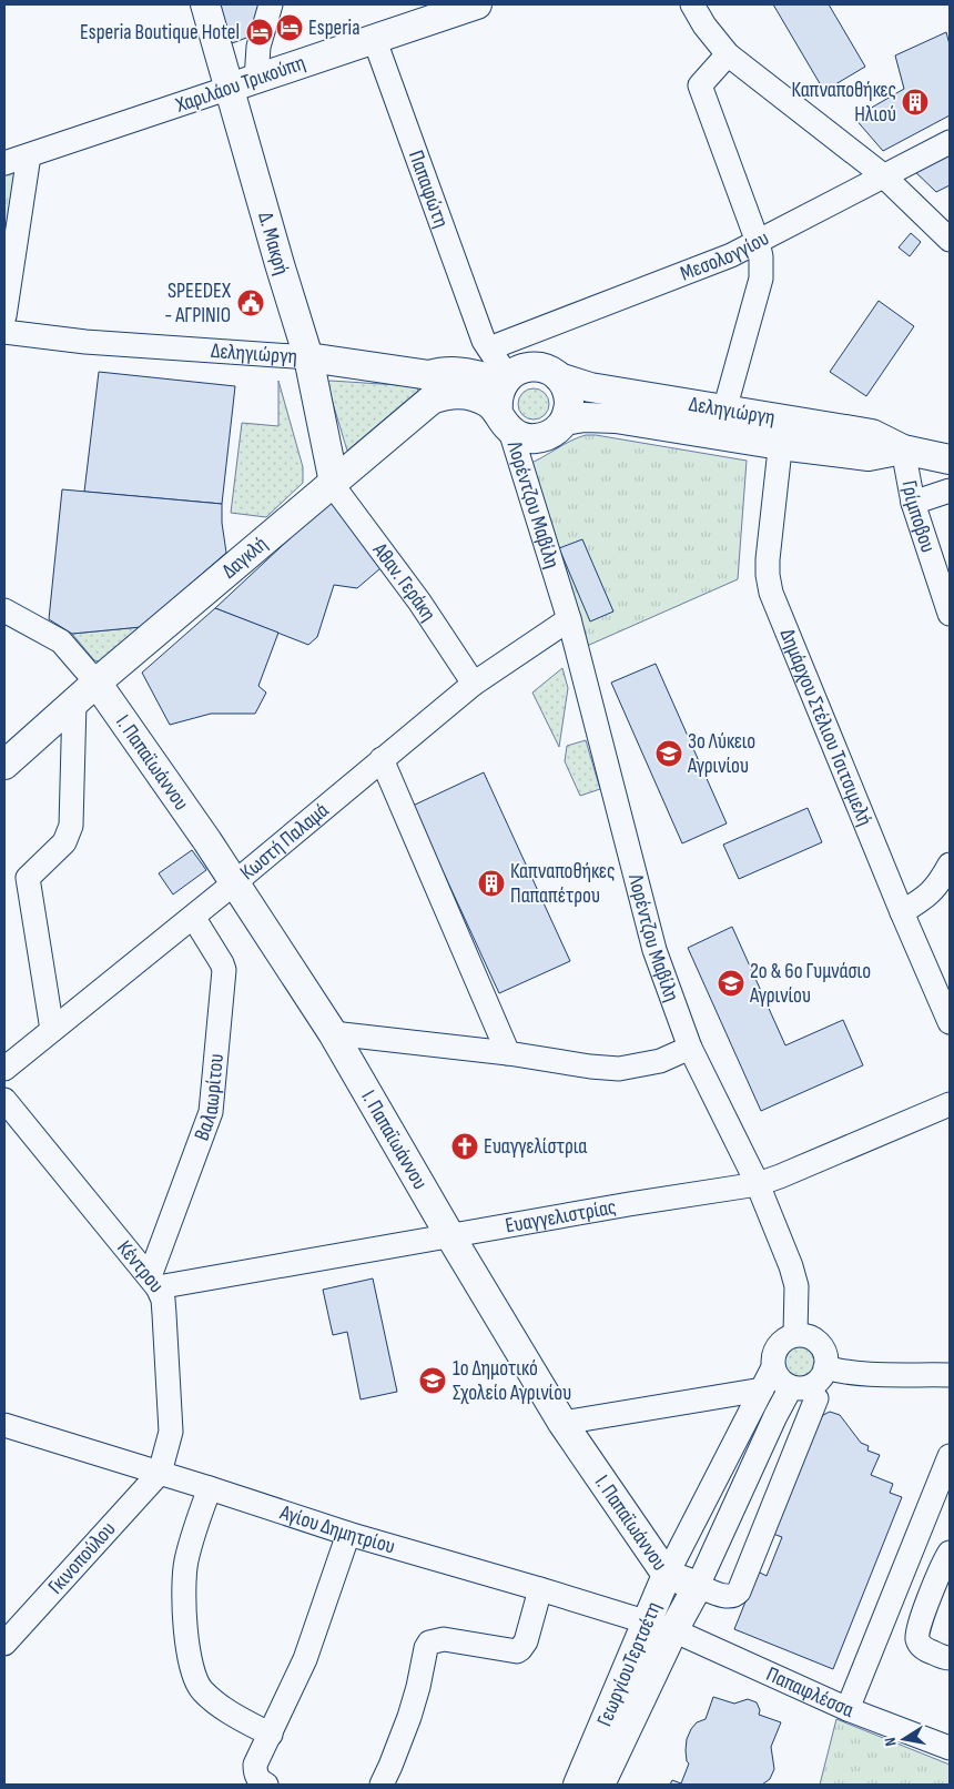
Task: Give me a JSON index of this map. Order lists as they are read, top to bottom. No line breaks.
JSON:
{"streets":{"main road":["Χαριλάου Τρικούπη","Δ. Μακρή","Δεληγιώργη","Δαγκλή","Ι. Παπαϊωάννου","ΓεωργίουΤερτσέτη"],"street":["Παπαφώτη","Μεσολογγίου","Λορέντζου Μαβίλη","Γρίμποβου","Αθαν. Γεράκη","Δημάρχου Στέλιου Τσιτσιμελή","Κωστή Παλαμά","Βαλαωρίτου","Ευαγγελιστρίας","Κέντρου","Αγίου Δημητρίου","Γκινοπούλου","Παπαφλέσσα"]},"crossings":[["Χαριλάου Τρικούπη","Παπαφώτη"],["Χαριλάου Τρικούπη","Δ. Μακρή"],["Παπαφώτη","Μεσολογγίου"],["Παπαφώτη","Δεληγιώργη"],["Παπαφώτη","Λορέντζου Μαβίλη"],["Παπαφώτη","Δαγκλή"],["Δ. Μακρή","Δεληγιώργη"],["Δ. Μακρή","Δαγκλή"],["Δ. Μακρή","Αθαν. Γεράκη"],["Δεληγιώργη","Λορέντζου Μαβίλη"],["Δεληγιώργη","Γρίμποβου"],["Δεληγιώργη","Δαγκλή"],["Δεληγιώργη","Δημάρχου Στέλιου Τσιτσιμελή"],["Λορέντζου Μαβίλη","Δαγκλή"],["Λορέντζου Μαβίλη","Κωστή Παλαμά"],["Λορέντζου Μαβίλη","Ευαγγελιστρίας"],["Λορέντζου Μαβίλη","ΓεωργίουΤερτσέτη"],["Δαγκλή","Αθαν. Γεράκη"],["Δαγκλή","Ι. Παπαϊωάννου"],["Αθαν. Γεράκη","Κωστή Παλαμά"],["Ι. Παπαϊωάννου","Κωστή Παλαμά"],["Ι. Παπαϊωάννου","Ευαγγελιστρίας"],["Ι. Παπαϊωάννου","ΓεωργίουΤερτσέτη"],["Κωστή Παλαμά","Βαλαωρίτου"],["Βαλαωρίτου","Ευαγγελιστρίας"],["Βαλαωρίτου","Κέντρου"],["Ευαγγελιστρίας","Κέντρου"],["Κέντρου","Αγίου Δημητρίου"],["Κέντρου","Γκινοπούλου"],["Αγίου Δημητρίου","Γκινοπούλου"],["Αγίου Δημητρίου","ΓεωργίουΤερτσέτη"],["Αγίου Δημητρίου","Παπαφλέσσα"],["ΓεωργίουΤερτσέτη","Παπαφλέσσα"]],"places":{"hotel":["Esperia","Esperia Boutique Hotel"],"building":["Καπναποθήκες Ηλιού","Καπναποθήκες Παπαπέτρου"],"public building":["SPEEDEX - ΑΓΡΙΝΙΟ"],"school or university":["3ο Λύκειο Αγρινίου","2ο & 6ο Γυμνάσιο Αγρινίου","1ο Δημοτικό Σχολείο Αγρινίου"],"church":["Ευαγγελίστρια"]},"north":"left"}
